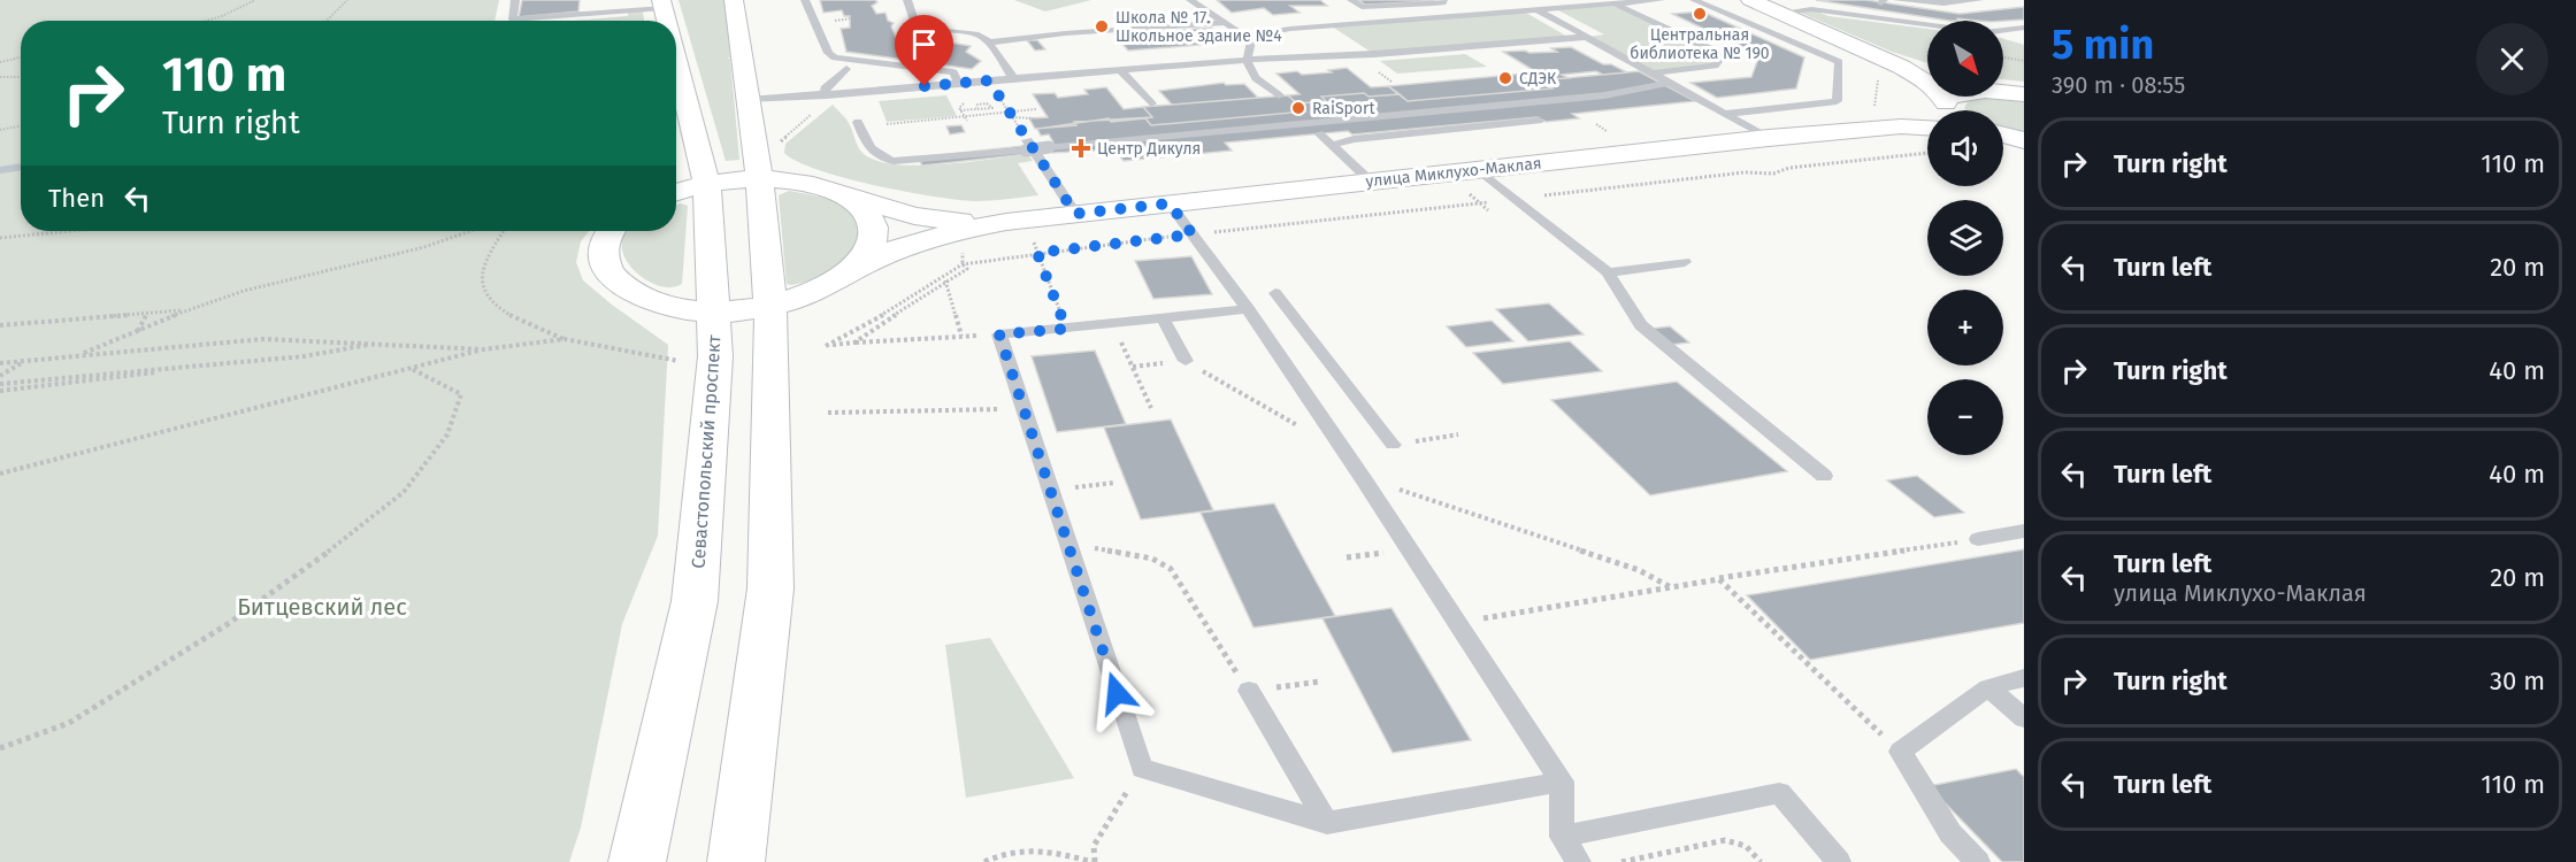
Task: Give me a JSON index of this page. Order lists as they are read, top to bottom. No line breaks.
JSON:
{"streets":{"main road":["улица Миклухо-Маклая","Севастопольский проспект"]},"crossings":[["улица Миклухо-Маклая","Севастопольский проспект"]],"parks":["Битцевский лес"],"places":{"other":["Центральная библиотека № 190","Школа № 17. Школьное здание №4","СДЭК","RaiSport"],"health":["Центр Дикуля"]},"north":"bottom right","page":{"heading":["5 min","390 m · 08:55"],"map_buttons":["+","−"],"turn":["110 m","Turn right"],"list":[{"name":"Turn right","value":"110 m"},{"name":"Turn left","value":"20 m"},{"name":"Turn right","value":"40 m"},{"name":"Turn left","value":"40 m"},{"name":"Turn left","note":"улица Миклухо-Маклая","value":"20 m"},{"name":"Turn right","value":"30 m"},{"name":"Turn left","value":"110 m"}],"then":"Then"}}
